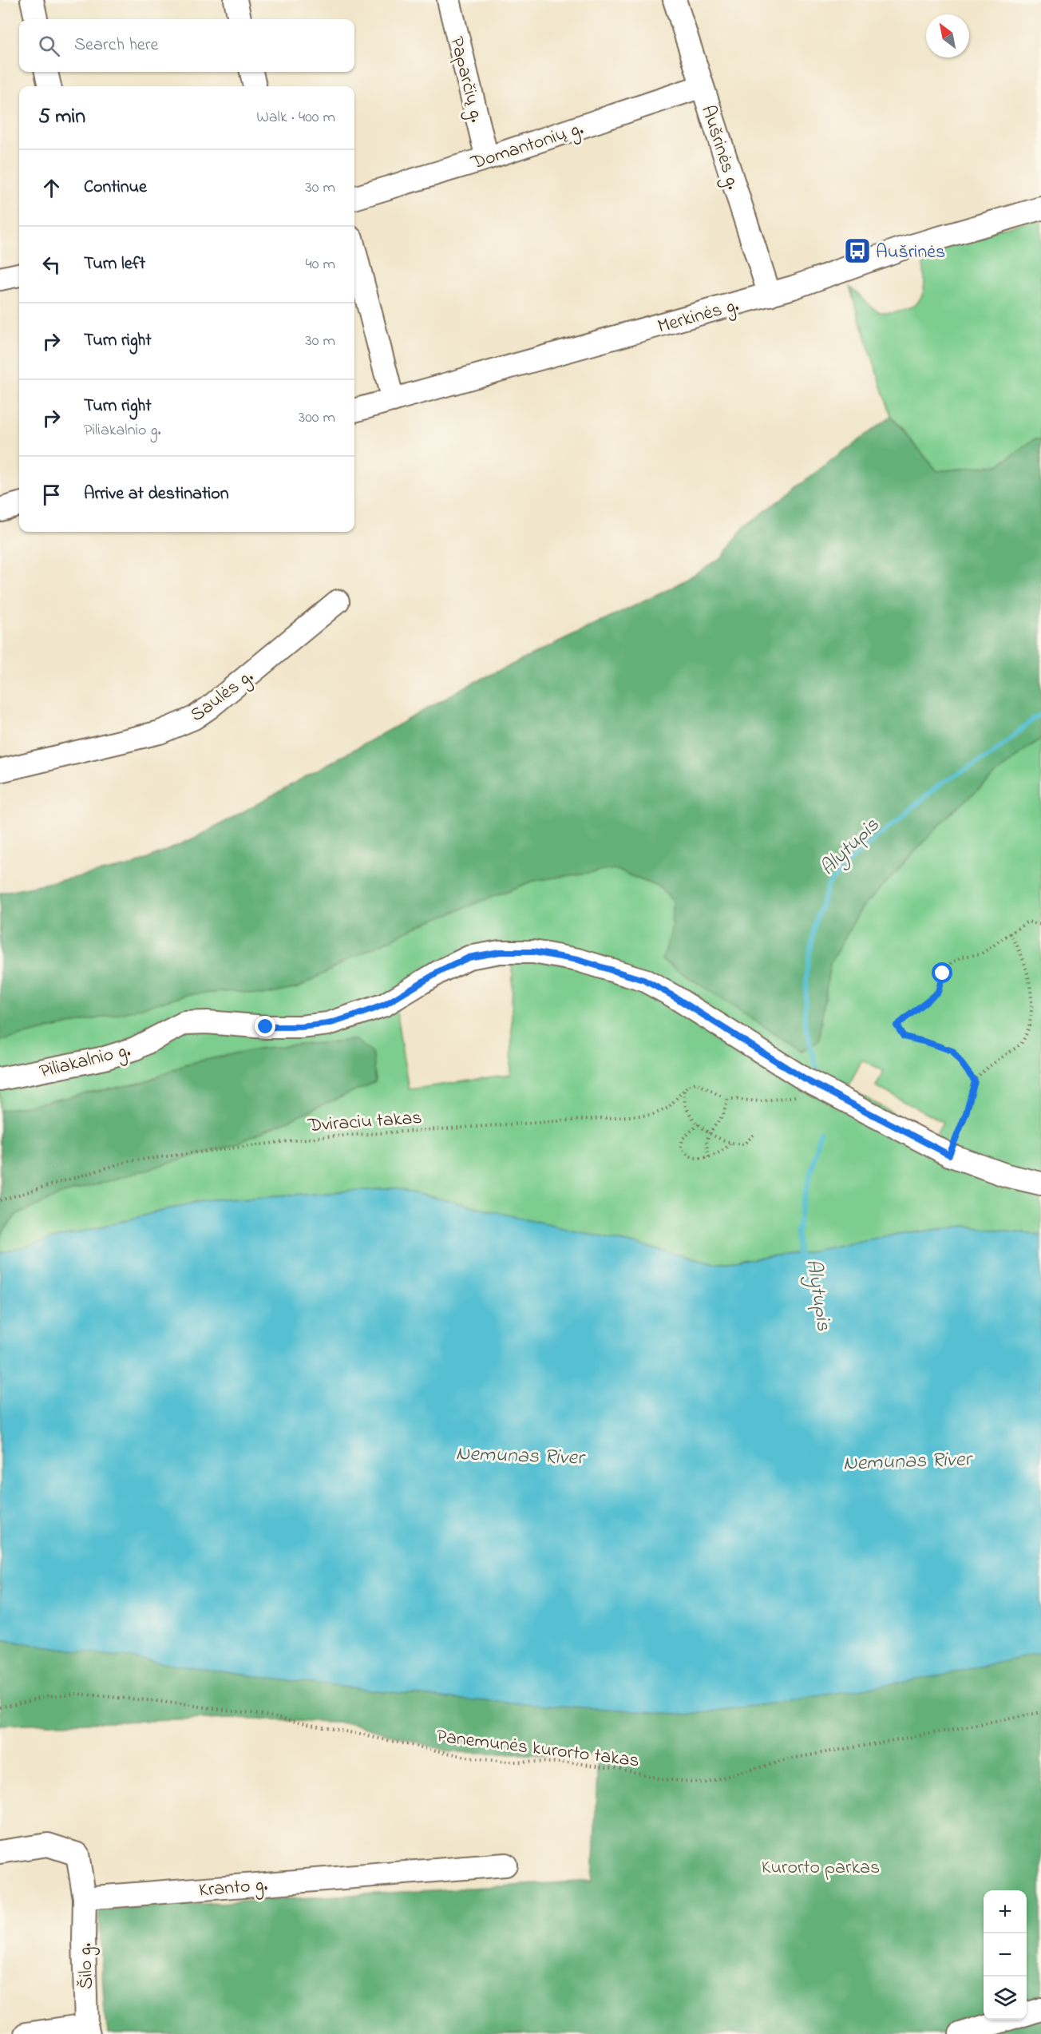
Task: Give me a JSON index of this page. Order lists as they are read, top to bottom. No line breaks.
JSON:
{"streets":{"street":["Paparčių g.","Domantonių g.","Aušrinės g.","Merkinės g.","Saulės g.","Piliakalnio g.","Kranto g.","Šilo g."],"path":["Dviraciu takas","Panemunės kurorto takas"]},"crossings":[["Paparčių g.","Domantonių g."],["Domantonių g.","Aušrinės g."],["Aušrinės g.","Merkinės g."],["Kranto g.","Šilo g."]],"water":["Alytupis","Nemunas River"],"parks":["Kurorto parkas"],"places":{"bus stop":["Aušrinės"]},"north":"top left","page":{"search":"Search here","heading":["5 min","Walk · 400 m"],"list":[["Continue","30 m"],["Turn left","40 m"],["Turn right","30 m"],["Turn right","Piliakalnio g.","300 m"],"Arrive at destination"],"map_buttons":["+","−"]}}
